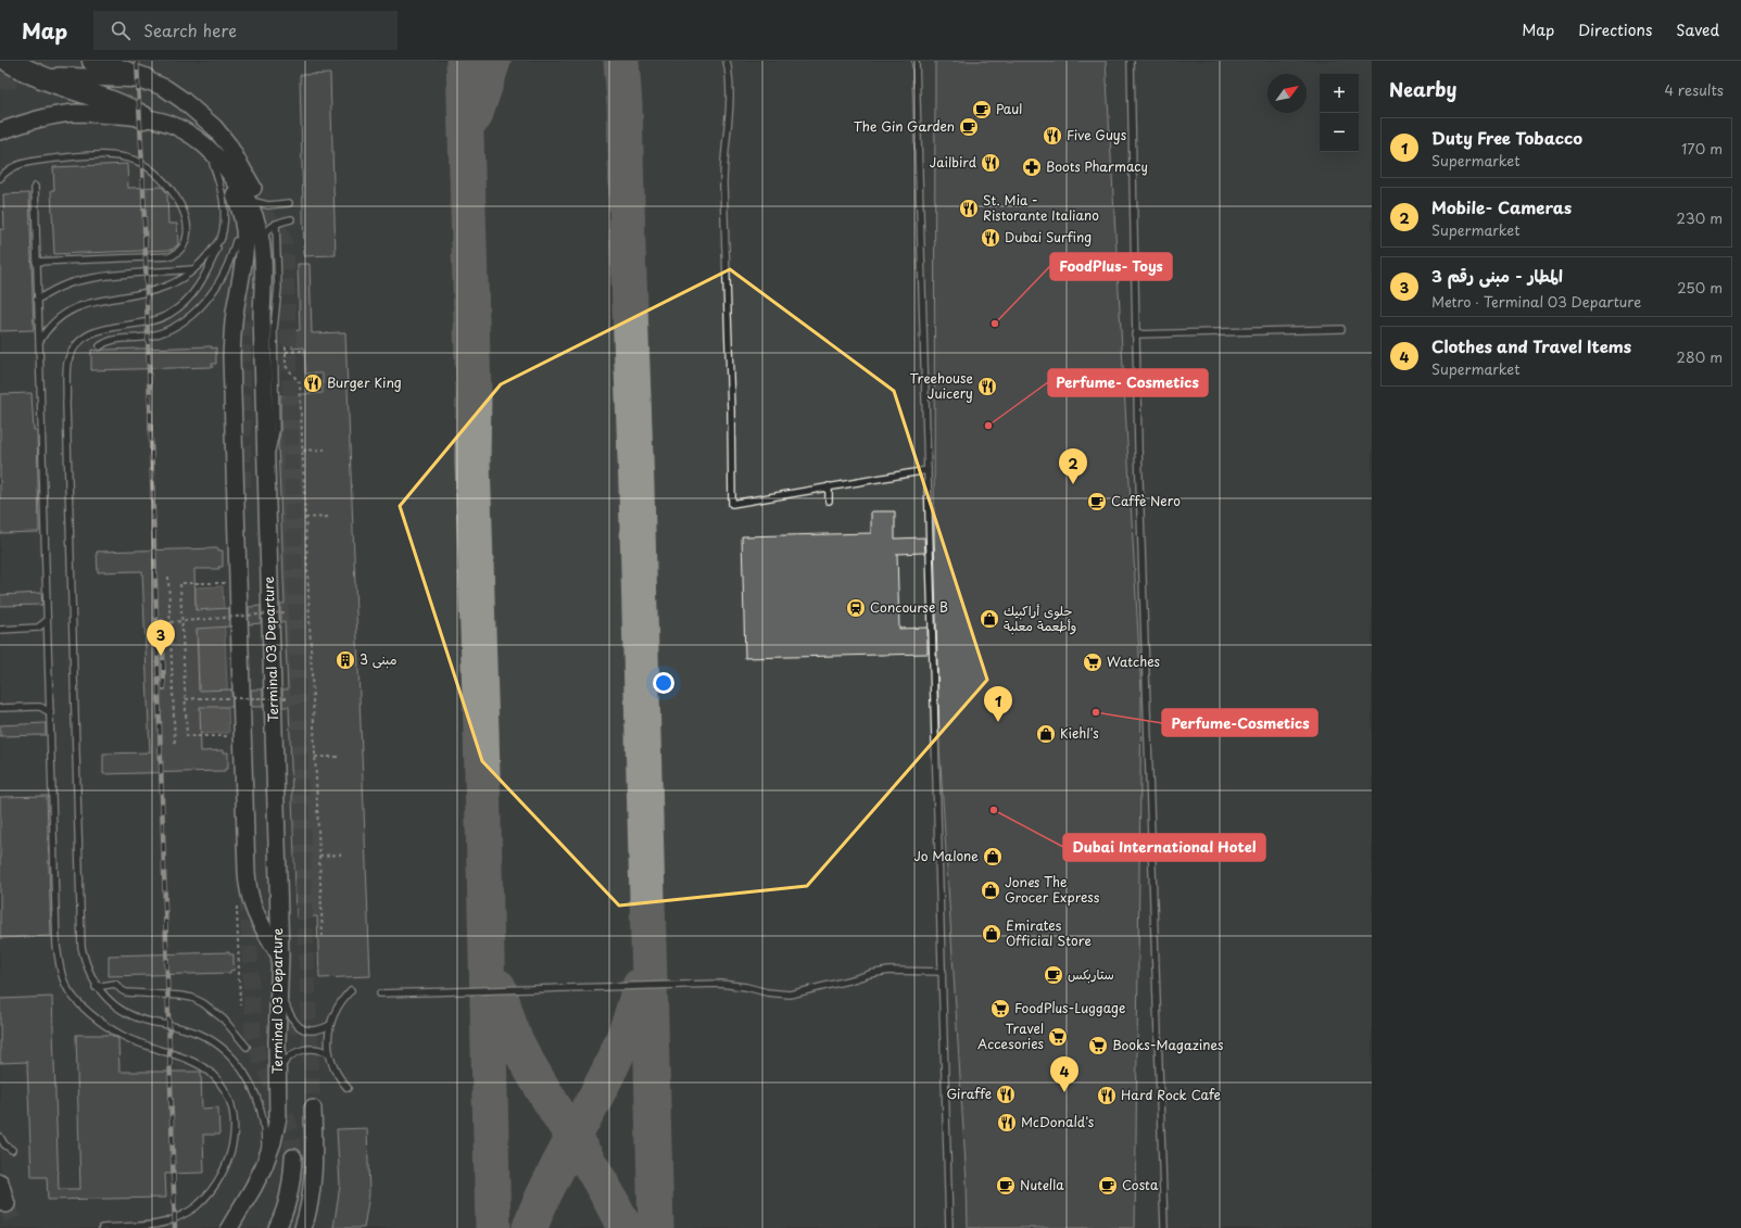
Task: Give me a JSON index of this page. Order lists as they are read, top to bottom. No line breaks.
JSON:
{"streets":{"main road":["Terminal 03 Departure"]},"places":{"cafe":["Paul","The Gin Garden","Caffè Nero","ستاربكس","Nutella","Costa"],"restaurant":["Five Guys","Jailbird","St. Mia - Ristorante Italiano","Dubai Surfing","Burger King","Treehouse Juicery","Giraffe","Hard Rock Cafe","McDonald's"],"pharmacy":["Boots Pharmacy"],"other":["FoodPlus- Toys","Perfume- Cosmetics","Perfume-Cosmetics","Dubai International Hotel"],"station":["Concourse B"],"shop":["حلوى أراكبيك وأطعمة معلبة","Kiehl's","Jo Malone","Jones The Grocer Express","Emirates Official Store"],"building":["مبنى 3"],"supermarket":["Watches","FoodPlus-Luggage","Travel Accesories","Books-Magazines"]},"north":"top right","page":{"header":"Map","search":"Search here","nav":["Map","Directions","Saved"],"heading":["Nearby","4 results"],"map_buttons":["+","−"],"list":[{"mark":"1","name":"Duty Free Tobacco","note":"Supermarket","value":"170 m"},{"mark":"2","name":"Mobile- Cameras","note":"Supermarket","value":"230 m"},{"mark":"3","name":"المطار - مبنى رقم 3","note":"Metro · Terminal 03 Departure","value":"250 m"},{"mark":"4","name":"Clothes and Travel Items","note":"Supermarket","value":"280 m"}],"pins":["2","3","1","4"]}}
